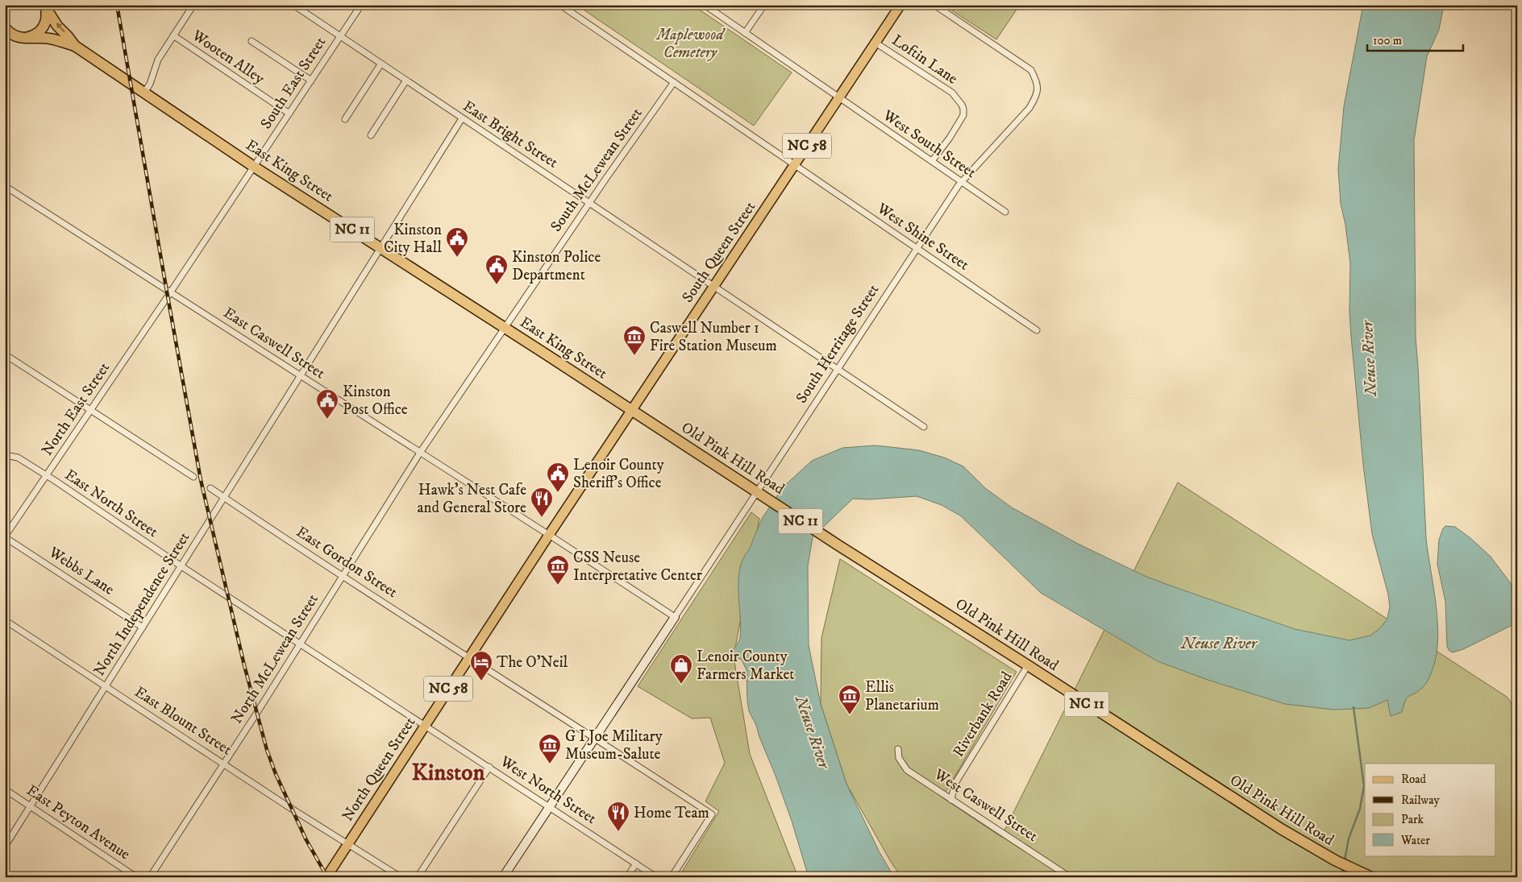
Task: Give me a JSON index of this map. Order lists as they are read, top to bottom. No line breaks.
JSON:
{"streets":{"highway":["East King Street","NC 11","Old Pink Hill Road"],"main road":["NC 58","South Queen Street","North Queen Street"],"street":["Wooten Alley","Loftin Lane","South East Street","East Bright Street","West South Street","South McLewean Street","West Shine Street","East Caswell Street","South Herritage Street","North East Street","East North Street","East Gordon Street","Webbs Lane","North Independence Street","North McLewean Street","Riverbank Road","East Blount Street","West North Street","West Caswell Street","East Peyton Avenue"]},"crossings":[["Wooten Alley","South East Street"],["Loftin Lane","West South Street"],["Loftin Lane","South Queen Street"],["South East Street","East Bright Street"],["South East Street","East King Street"],["South East Street","East Caswell Street"],["South East Street","North East Street"],["East Bright Street","South McLewean Street"],["East Bright Street","South Queen Street"],["East Bright Street","South Herritage Street"],["East Bright Street","North Independence Street"],["West South Street","South Queen Street"],["West South Street","South Herritage Street"],["South McLewean Street","East King Street"],["South McLewean Street","West Shine Street"],["South McLewean Street","East Caswell Street"],["South McLewean Street","North McLewean Street"],["East King Street","NC 11"],["East King Street","South Queen Street"],["East King Street","Old Pink Hill Road"],["East King Street","North Independence Street"],["West Shine Street","South Queen Street"],["West Shine Street","South Herritage Street"],["South Queen Street","East Caswell Street"],["South Queen Street","Old Pink Hill Road"],["South Queen Street","North Queen Street"],["East Caswell Street","North East Street"],["East Caswell Street","North Independence Street"],["East Caswell Street","North McLewean Street"],["East Caswell Street","North Queen Street"],["South Herritage Street","Old Pink Hill Road"],["North East Street","East North Street"],["North East Street","Webbs Lane"],["Old Pink Hill Road","Riverbank Road"],["East North Street","North Independence Street"],["East North Street","North McLewean Street"],["East North Street","North Queen Street"],["East North Street","West North Street"],["East Gordon Street","North Independence Street"],["East Gordon Street","North McLewean Street"],["East Gordon Street","North Queen Street"],["Webbs Lane","North Independence Street"],["North Independence Street","East Blount Street"],["North Independence Street","East Peyton Avenue"],["North McLewean Street","East Blount Street"],["Riverbank Road","West Caswell Street"],["East Blount Street","North Queen Street"],["North Queen Street","West North Street"]],"districts":["Kinston"],"water":["Neuse River"],"parks":["Maplewood Cemetery"],"places":{"public building":["Kinston City Hall","Kinston Police Department","Kinston Post Office","Lenoir County Sheriff's Office"],"museum":["Caswell Number 1 Fire Station Museum","CSS Neuse Interpretative Center","Ellis Planetarium","G I Joe Military Museum-Salute"],"restaurant":["Hawk's Nest Cafe and General Store","Home Team"],"hotel":["The O'Neil"],"shop":["Lenoir County Farmers Market"]},"legend":["Road","Railway","Park","Water"],"scale_bar":"100 m"}
